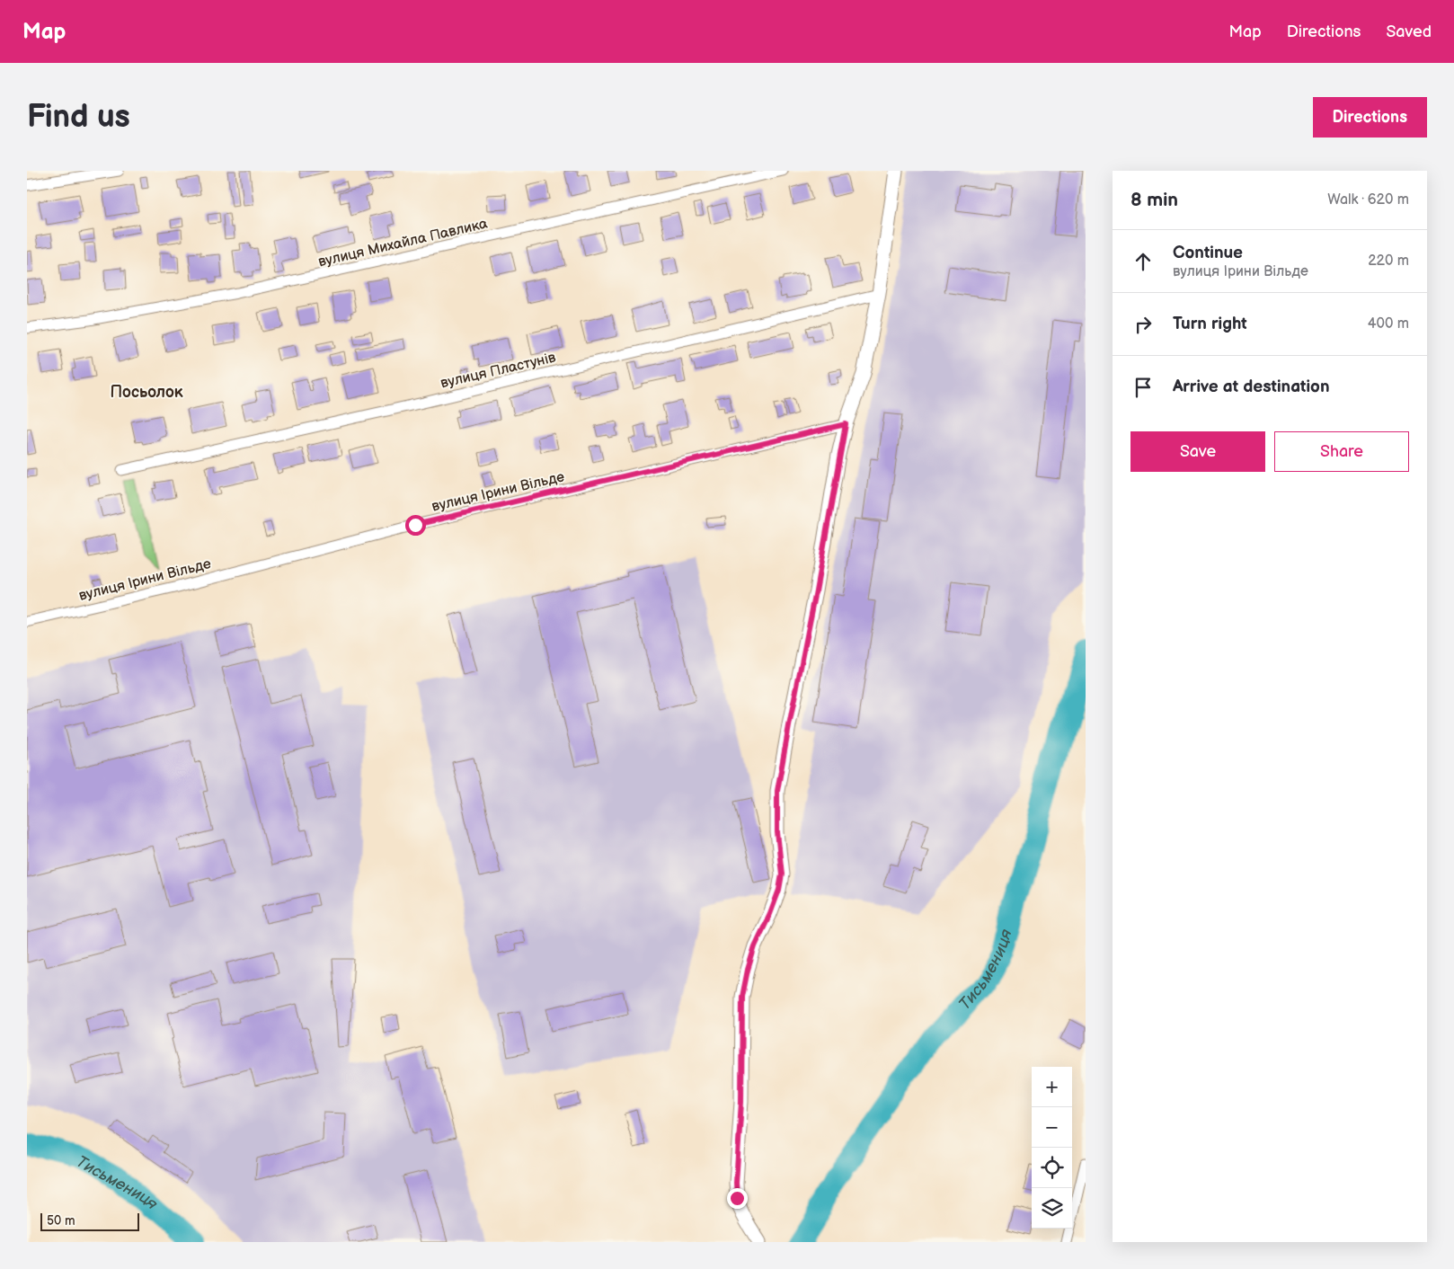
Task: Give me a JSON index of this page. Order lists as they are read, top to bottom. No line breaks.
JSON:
{"streets":{"street":["вулиця Михайла Павлика","вулиця Пластунів","вулиця Ірини Вільде"]},"districts":["Посьолок"],"water":["Тисьмениця"],"scale_bar":"50 m","page":{"header":"Map","nav":["Map","Directions","Saved"],"buttons":["Directions",["Save","Share"]],"title":"Find us","heading":["8 min","Walk · 620 m"],"list":[["Continue","вулиця Ірини Вільде","220 m"],["Turn right","400 m"],"Arrive at destination"],"map_buttons":["+","−"],"scale":"50 m"}}
